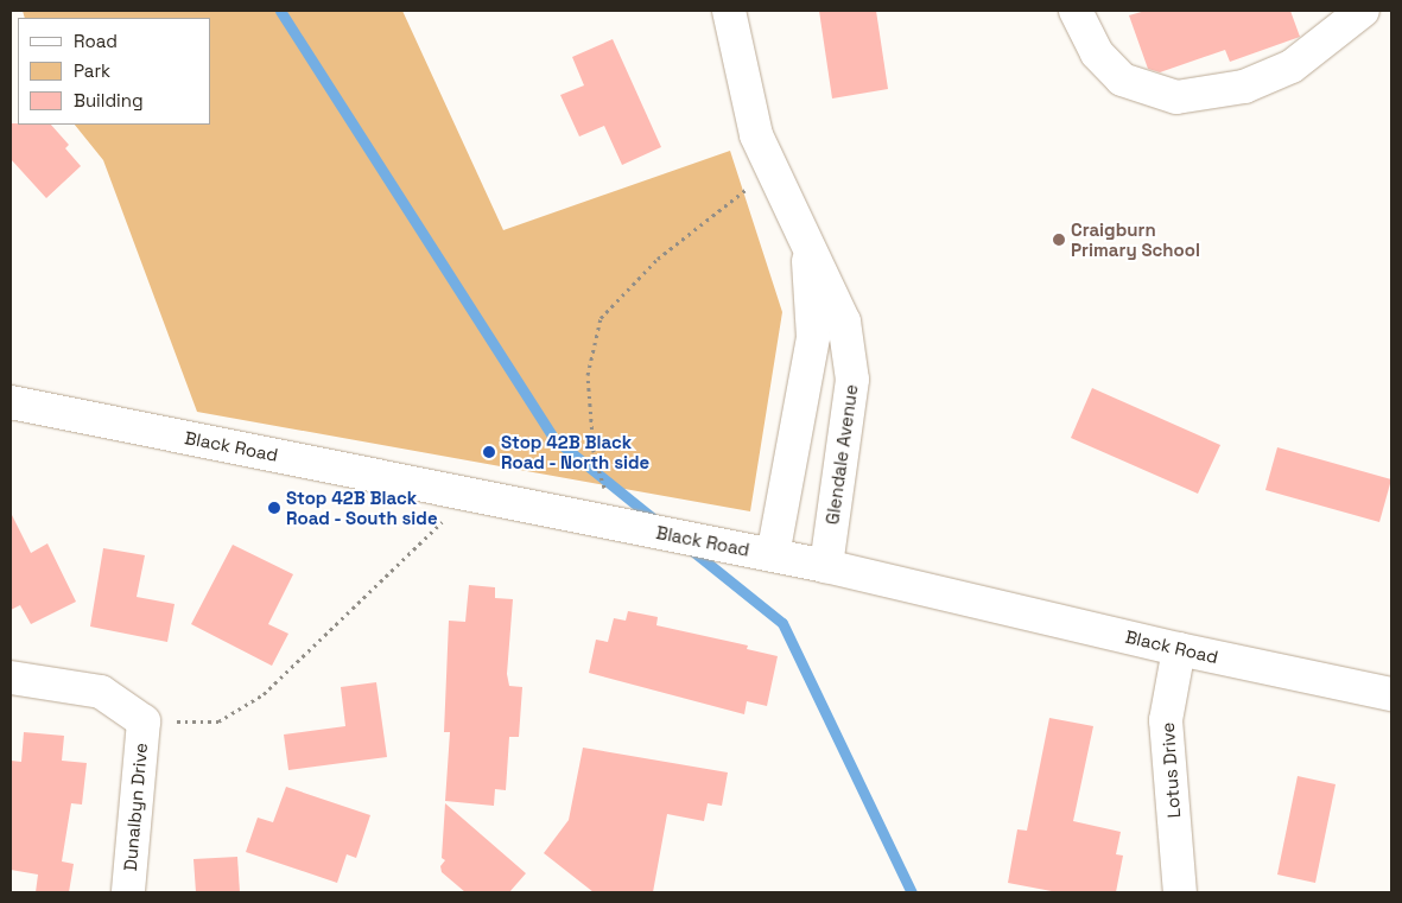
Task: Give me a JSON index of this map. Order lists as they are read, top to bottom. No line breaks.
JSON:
{"streets":{"street":["Black Road","Glendale Avenue","Lotus Drive","Dunalbyn Drive"]},"crossings":[["Black Road","Glendale Avenue"],["Black Road","Lotus Drive"]],"places":["Craigburn Primary School","Stop 42B Black Road - North side","Stop 42B Black Road - South side"],"legend":["Road","Park","Building"]}
